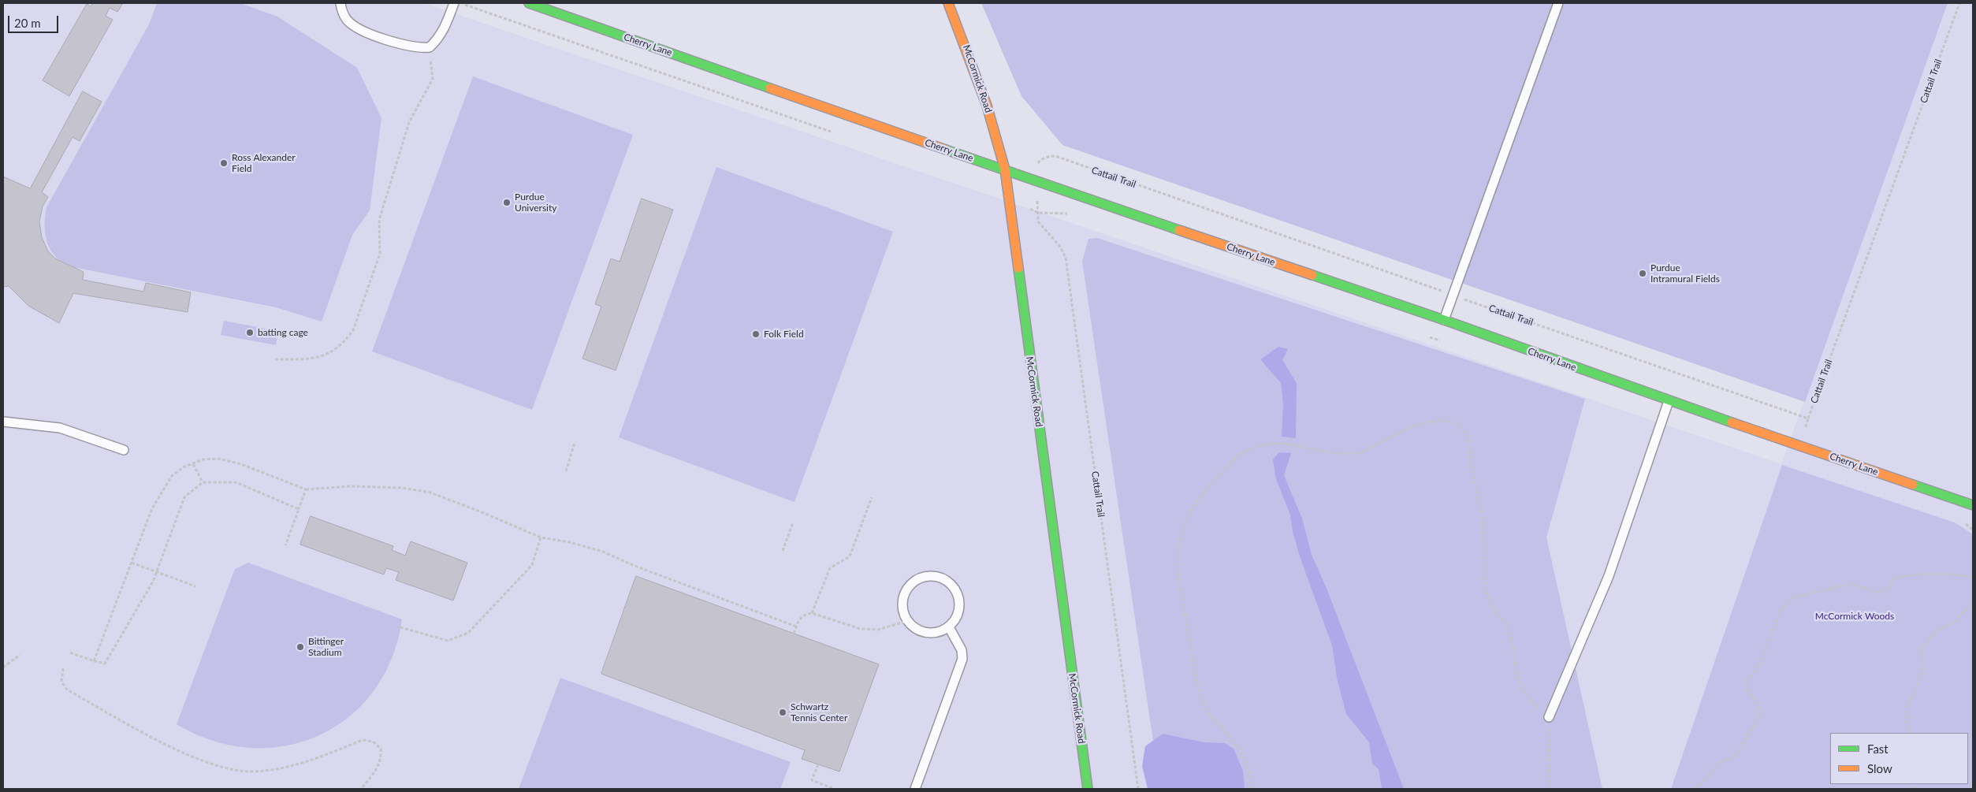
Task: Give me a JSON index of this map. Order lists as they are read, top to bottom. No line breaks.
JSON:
{"streets":{"street":["Cherry Lane","McCormick Road"],"path":["Cattail Trail"]},"crossings":[["Cherry Lane","McCormick Road"]],"parks":["McCormick Woods"],"places":["Ross Alexander Field","Purdue University","Purdue Intramural Fields","batting cage","Folk Field","Bittinger Stadium","Schwartz Tennis Center"],"legend":["Fast","Slow"],"scale_bar":"20 m"}
